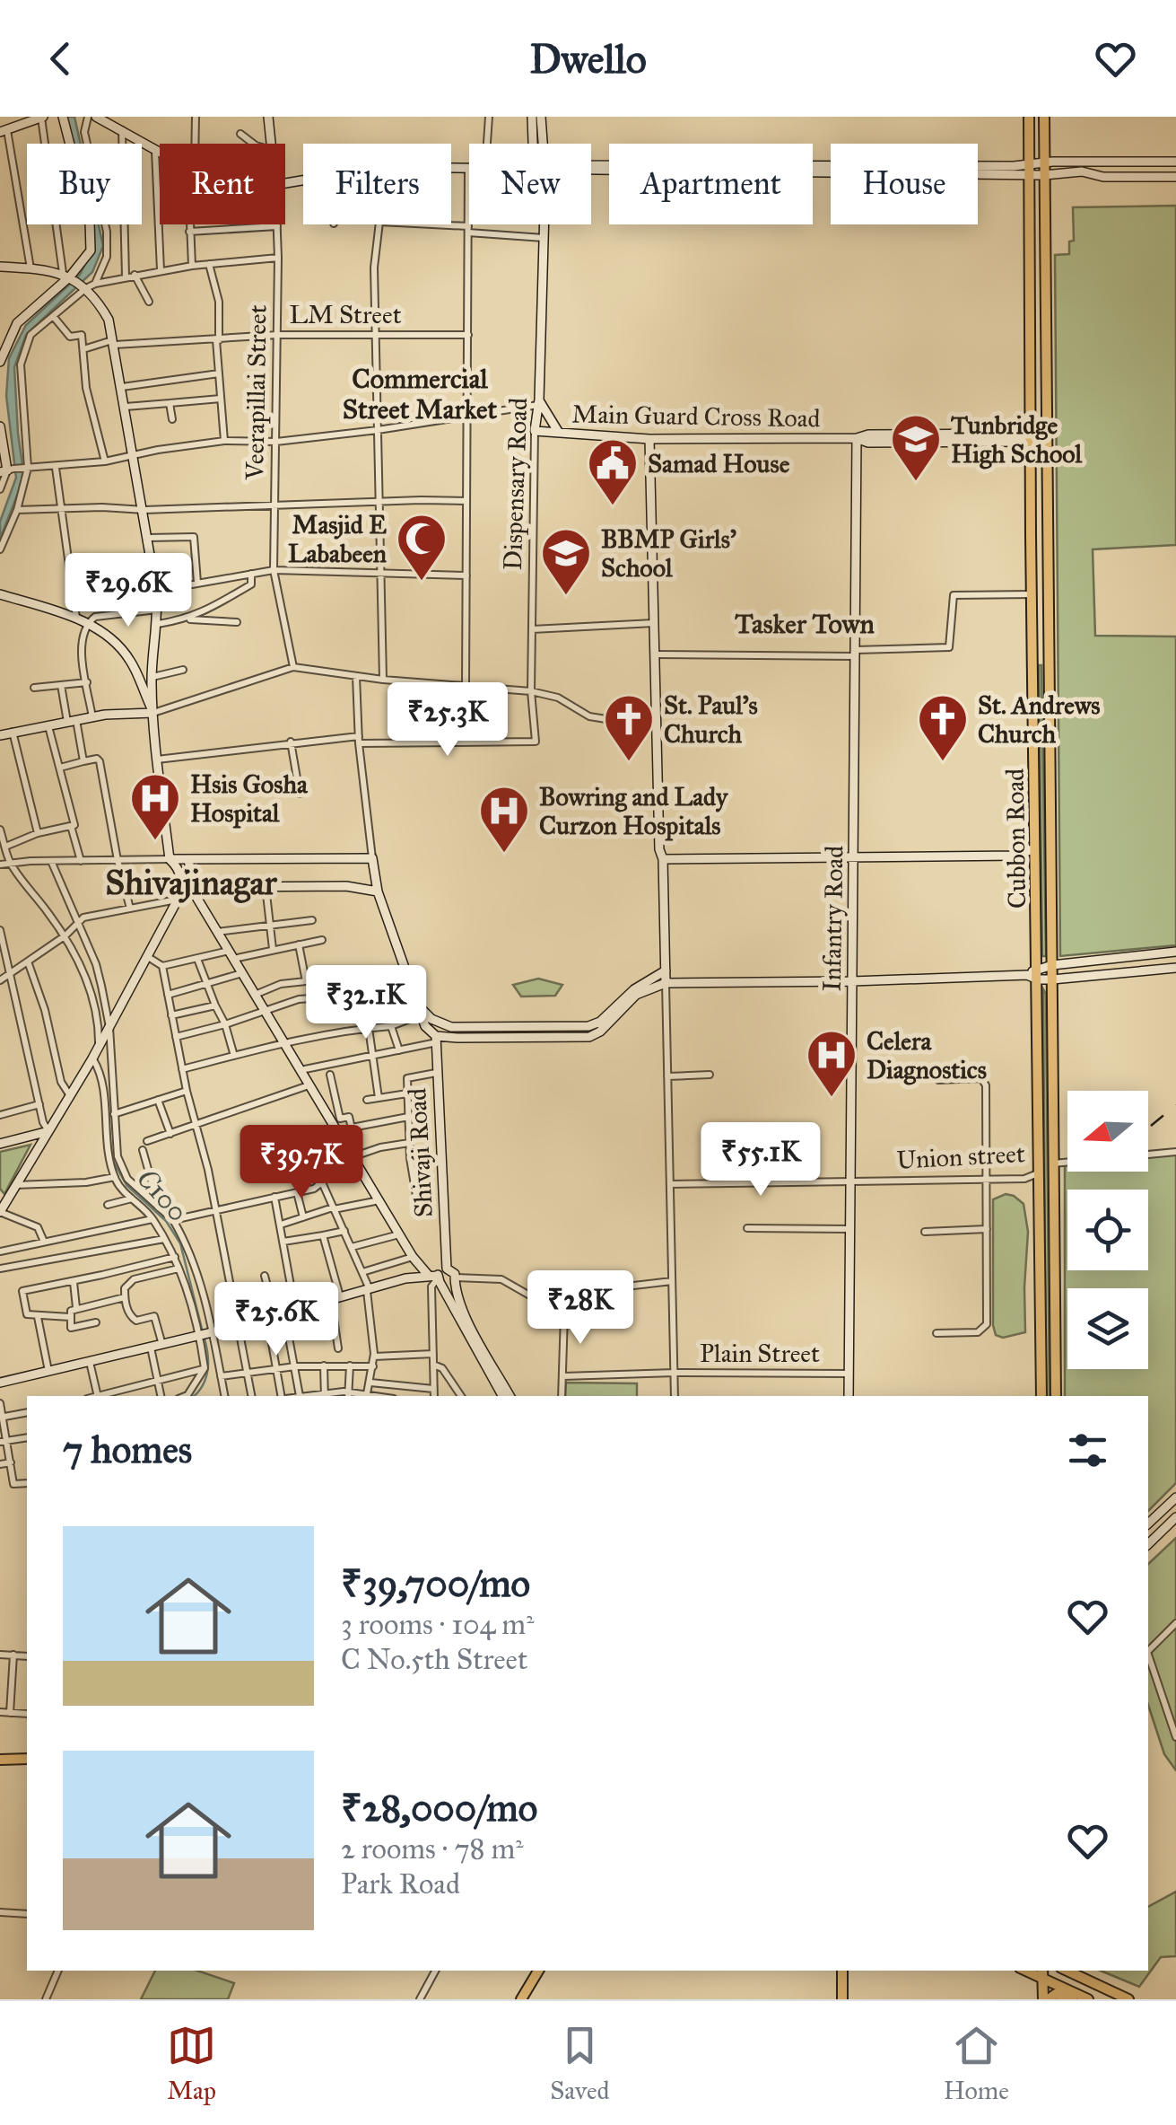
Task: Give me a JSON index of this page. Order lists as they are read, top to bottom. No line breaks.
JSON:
{"streets":{"main road":["Cubbon Road"],"street":["LM Street","Veerapillai Street","Main Guard Cross Road","Dispensary Road","Infantry Road","Shivaji Road","Union street","Plain Street"]},"crossings":[["LM Street","Veerapillai Street"],["Main Guard Cross Road","Dispensary Road"],["Main Guard Cross Road","Cubbon Road"],["Main Guard Cross Road","Infantry Road"],["Cubbon Road","Union street"],["Infantry Road","Union street"],["Infantry Road","Plain Street"]],"districts":["Commercial Street Market","Tasker Town","Shivajinagar"],"water":["C100"],"places":{"school or university":["Tunbridge High School","BBMP Girls' School"],"public building":["Samad House"],"mosque":["Masjid E Lababeen"],"church":["St. Paul's Church","St. Andrews Church"],"hospital":["Hsis Gosha Hospital","Bowring and Lady Curzon Hospitals","Celera Diagnostics"]},"north":"left","page":{"header":"Dwello","chip":["Buy","Rent","Filters","New","Apartment","House"],"price":["₹29.6K","₹25.3K","₹32.1K","₹55.1K","₹39.7K","₹28K","₹25.6K"],"heading":"7 homes","list":[{"name":"₹39,700/mo","note":"3 rooms · 104 m² · C No.5th Street"},{"name":"₹28,000/mo","note":"2 rooms · 78 m² · Park Road"}],"tabs":["Map","Saved","Home"]}}
